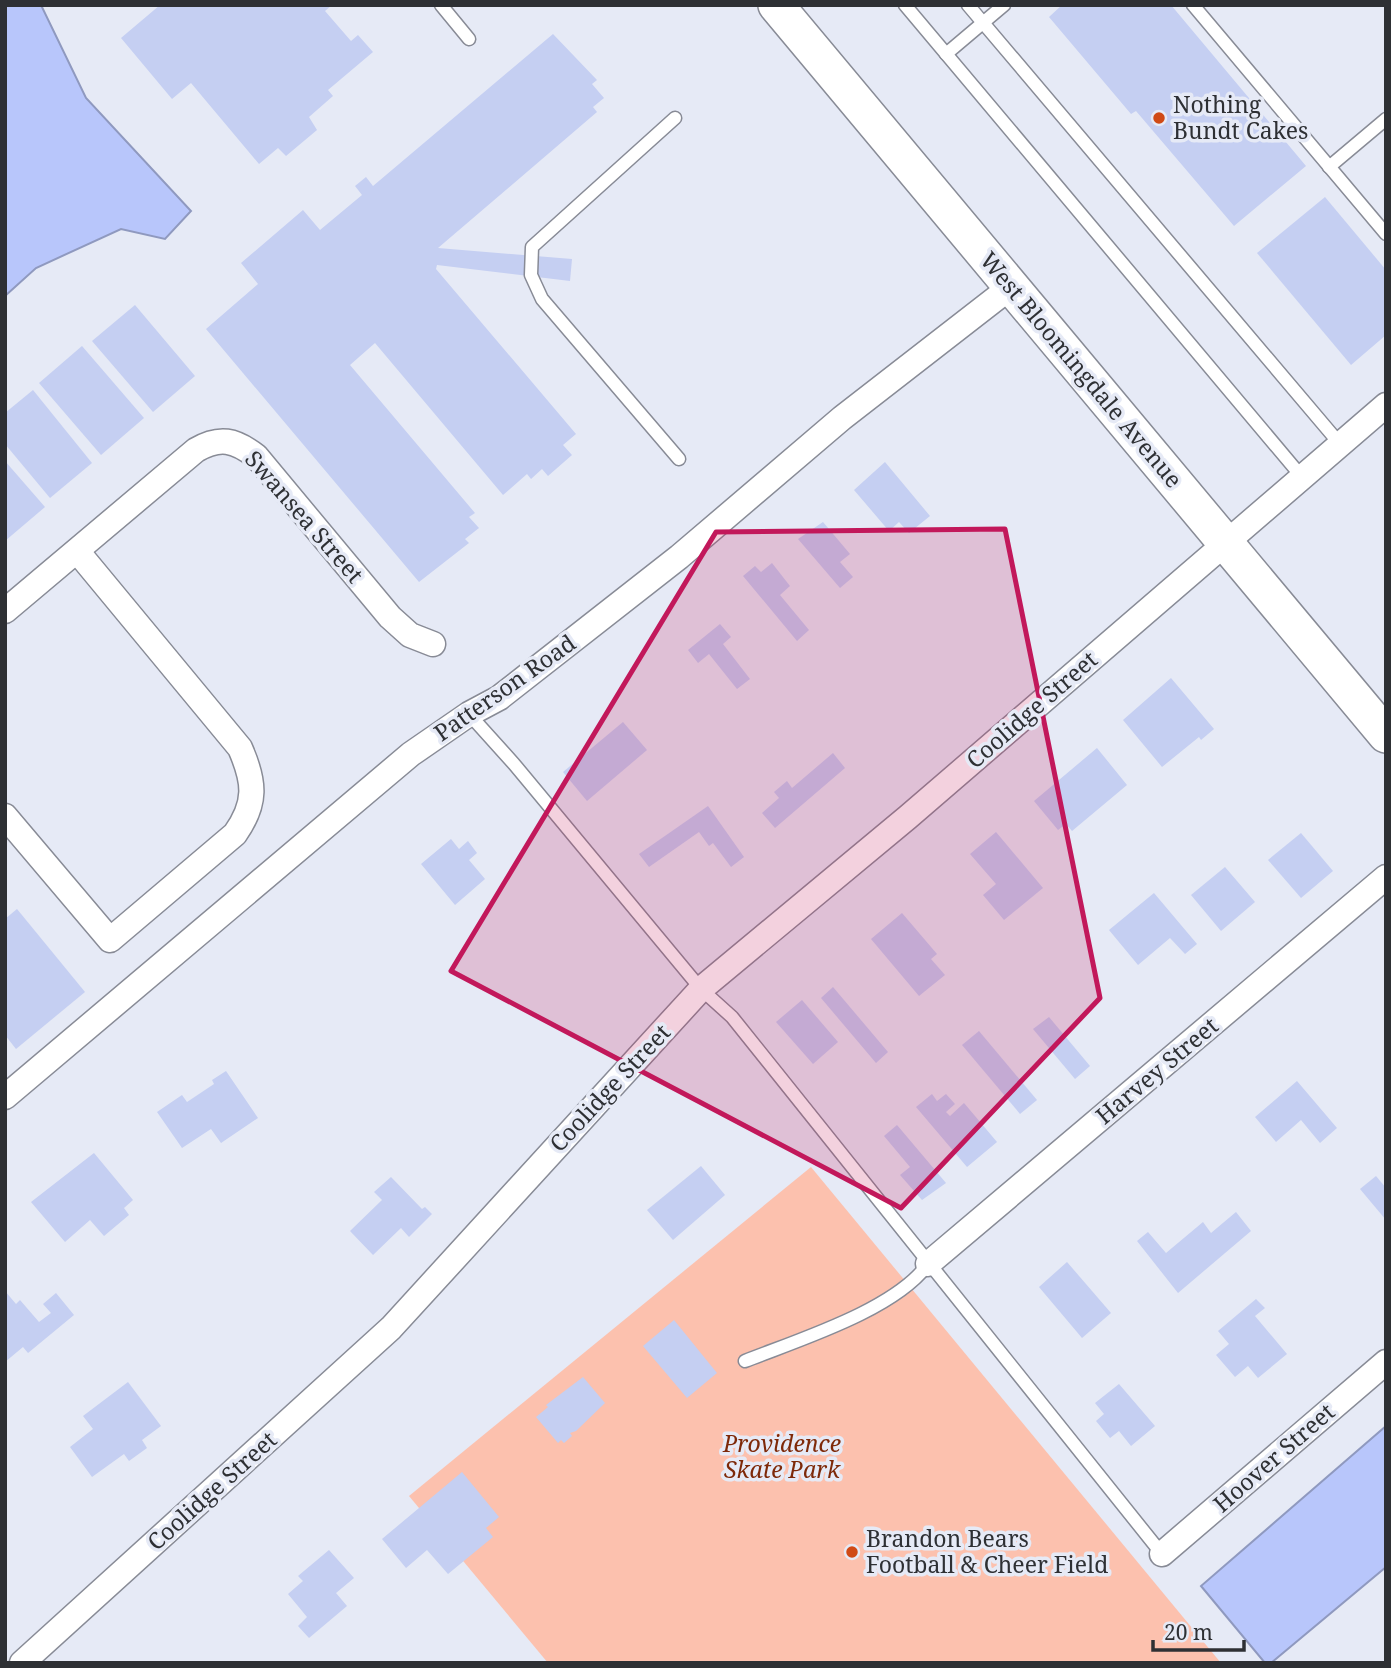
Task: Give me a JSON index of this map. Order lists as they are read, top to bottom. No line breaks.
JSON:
{"streets":{"main road":["West Bloomingdale Avenue"],"street":["Swansea Street","Patterson Road","Coolidge Street","Harvey Street","Hoover Street"]},"crossings":[["West Bloomingdale Avenue","Patterson Road"],["West Bloomingdale Avenue","Coolidge Street"]],"parks":["Providence Skate Park"],"places":["Nothing Bundt Cakes","Brandon Bears Football & Cheer Field"],"scale_bar":"20 m"}
